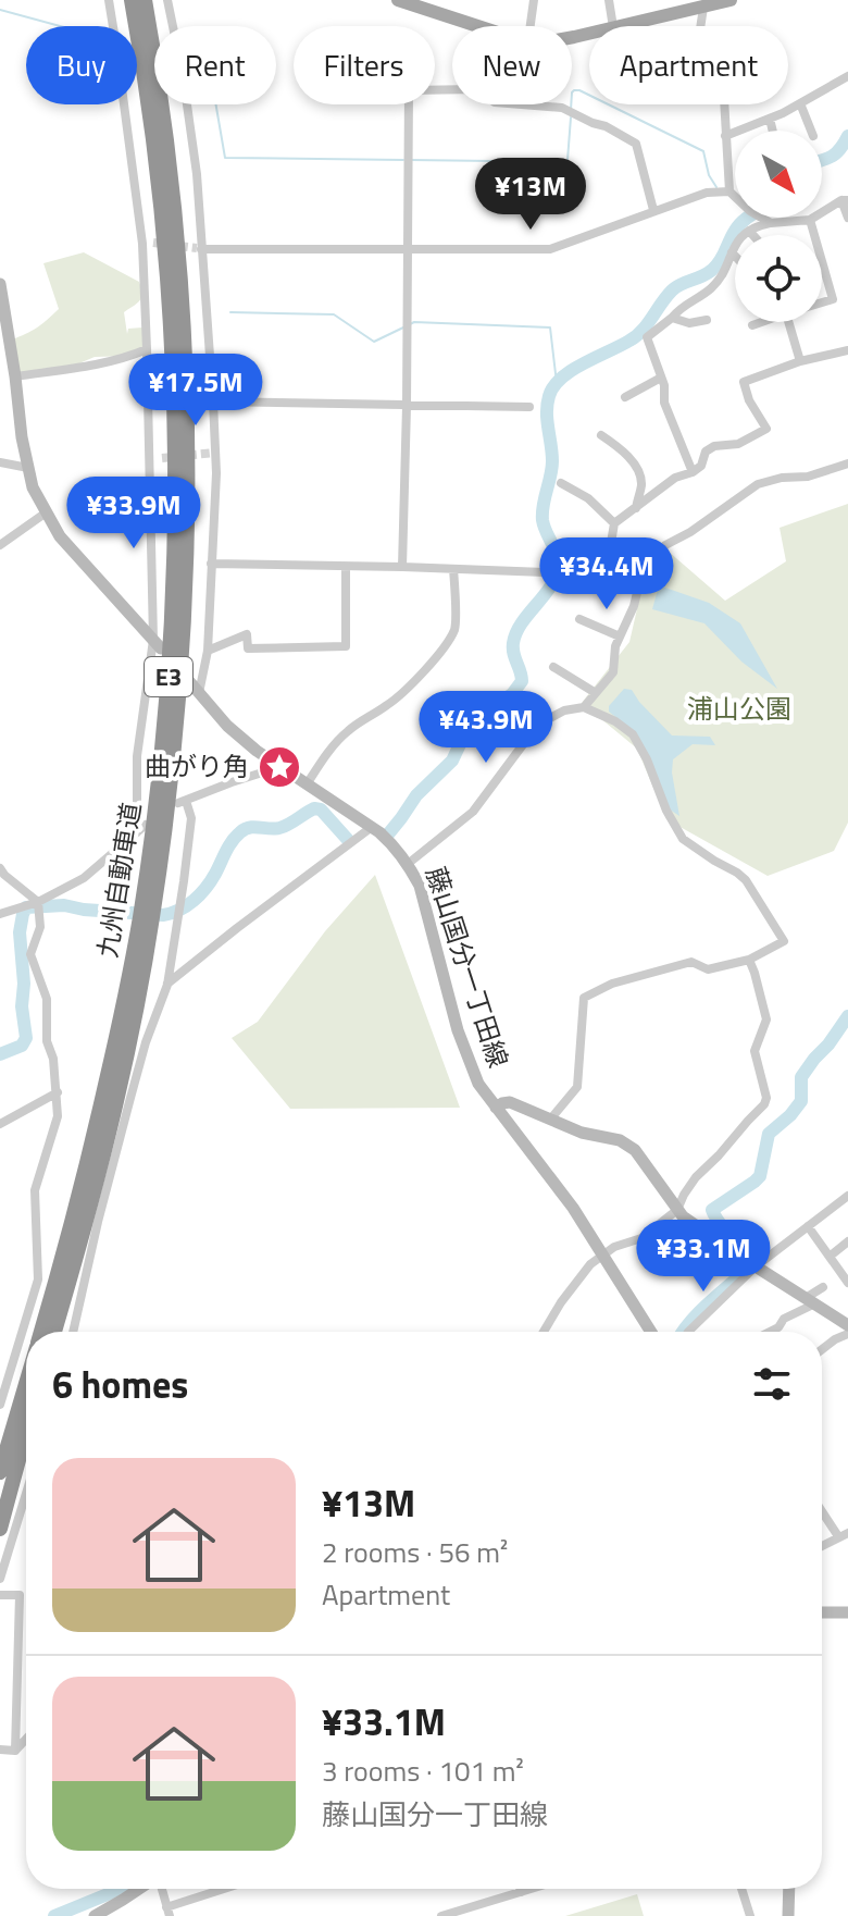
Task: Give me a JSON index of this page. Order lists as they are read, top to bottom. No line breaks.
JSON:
{"streets":{"highway":["E3","九州自動車道"],"main road":["藤山国分一丁田線"]},"parks":["浦山公園"],"places":{"place":["曲がり角"]},"north":"bottom right","page":{"chip":["Buy","Rent","Filters","New","Apartment"],"price":["¥13M","¥17.5M","¥33.9M","¥34.4M","¥43.9M","¥33.1M"],"heading":"6 homes","list":[{"name":"¥13M","note":"2 rooms · 56 m² · Apartment"},{"name":"¥33.1M","note":"3 rooms · 101 m² · 藤山国分一丁田線"}]}}
